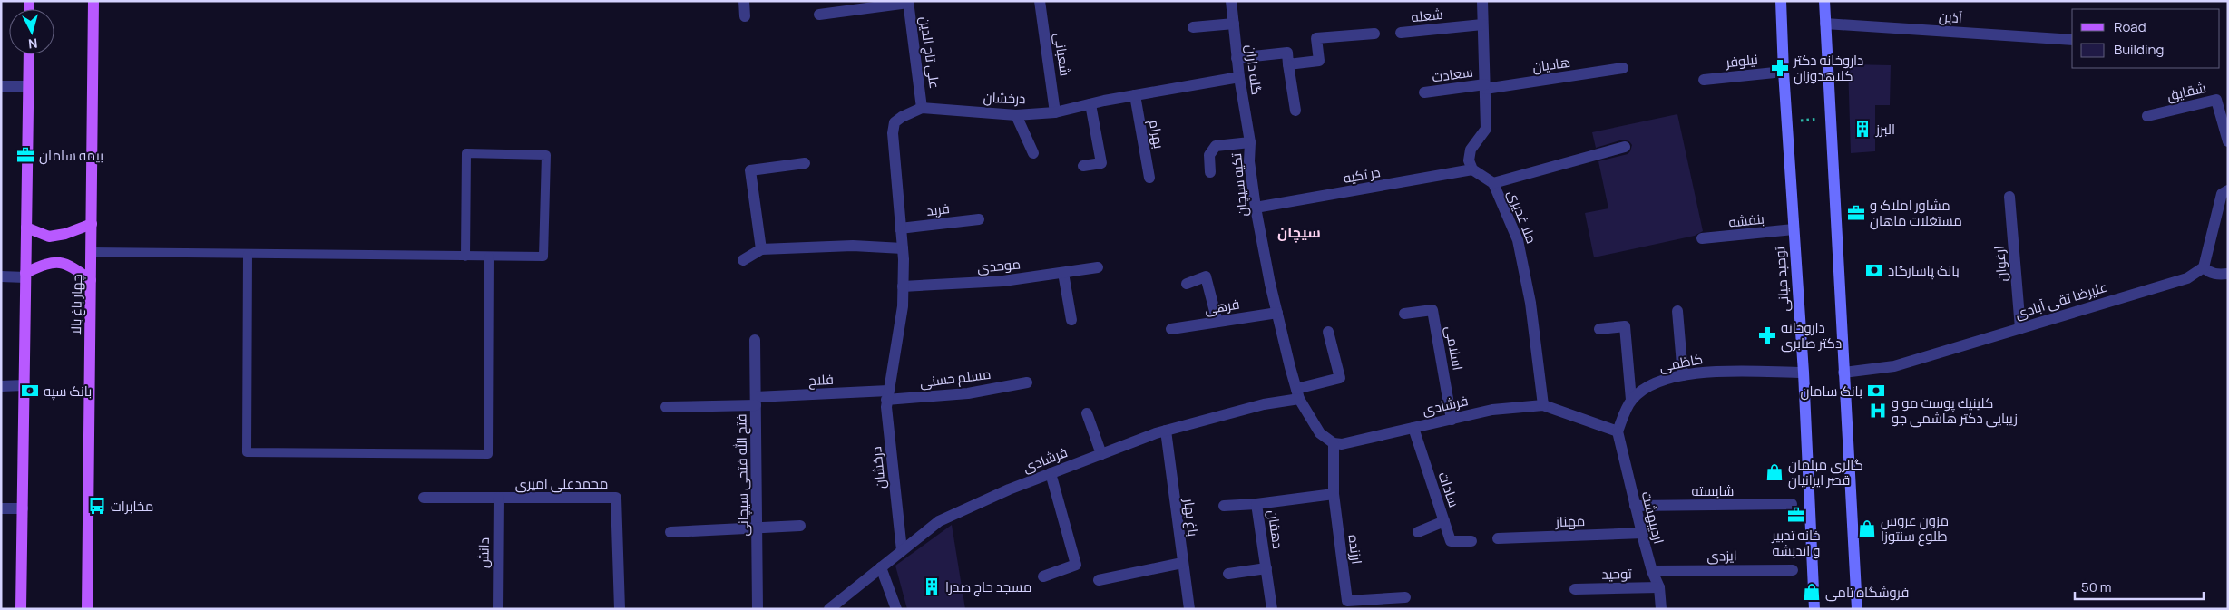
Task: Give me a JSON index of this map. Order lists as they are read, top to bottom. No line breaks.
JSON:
{"streets":{"main road":["توحید میانی","چهار باغ بالا"],"street":["شعله","آذین","علی تاج الدین","شعبانی","نیلوفر","هادیان","گله داران","سعادت","شقایق","درخشان","بهرام","در تکیه","تکیه سیچان","فربد","ملا غدیری","بنفشه","ارغوان","موحدی","علیرضا تقی آبادی","فرهی","اسلامی","کاظمی","مسلم حسنی","فلاح","فرشادی","فتح الله فتحی سیچانی","محمدعلی امیری","سادات","شایسته","باغ بهار","اردیبهشت","مهناز","دهقان","ارزنده","دانش","ایزدی","توحید"]},"crossings":[["علی تاج الدین","درخشان"],["شعبانی","درخشان"],["نیلوفر","توحید میانی"],["هادیان","سعادت"],["گله داران","درخشان"],["گله داران","تکیه سیچان"],["درخشان","بهرام"],["درخشان","فربد"],["درخشان","موحدی"],["درخشان","مسلم حسنی"],["درخشان","فلاح"],["درخشان","فرشادی"],["در تکیه","تکیه سیچان"],["در تکیه","ملا غدیری"],["تکیه سیچان","فرهی"],["ملا غدیری","فرشادی"],["بنفشه","توحید میانی"],["ارغوان","علیرضا تقی آبادی"],["توحید میانی","کاظمی"],["اسلامی","فرشادی"],["کاظمی","فرشادی"],["کاظمی","اردیبهشت"],["مسلم حسنی","فلاح"],["فلاح","فتح الله فتحی سیچانی"],["فرشادی","سادات"],["فرشادی","باغ بهار"],["فرشادی","اردیبهشت"],["فرشادی","ارزنده"],["محمدعلی امیری","دانش"],["شایسته","اردیبهشت"],["اردیبهشت","مهناز"],["اردیبهشت","ایزدی"],["اردیبهشت","توحید"],["دهقان","ارزنده"]],"districts":["سیچان"],"places":{"pharmacy":["داروخانه دکتر کلاهدوزان","داروخانه دکتر صابری"],"building":["البرز","مسجد حاج صدرا"],"office":["بیمه سامان","مشاور املاک و مستغلات ماهان","خانه تدبیر و اندیشه"],"bank":["بانک پاسارگاد","بانک سپه","بانک سامان"],"hospital":["كلينيك پوست مو و زيبايى دکتر هاشمی جو"],"shop":["گالری مبلمان قصر ایرانیان","مزون عروس طلوع سنتوزا","فروشگاه تامی"],"bus stop":["مخابرات"]},"legend":["Road","Building"],"scale_bar":"50 m","north":"bottom"}
